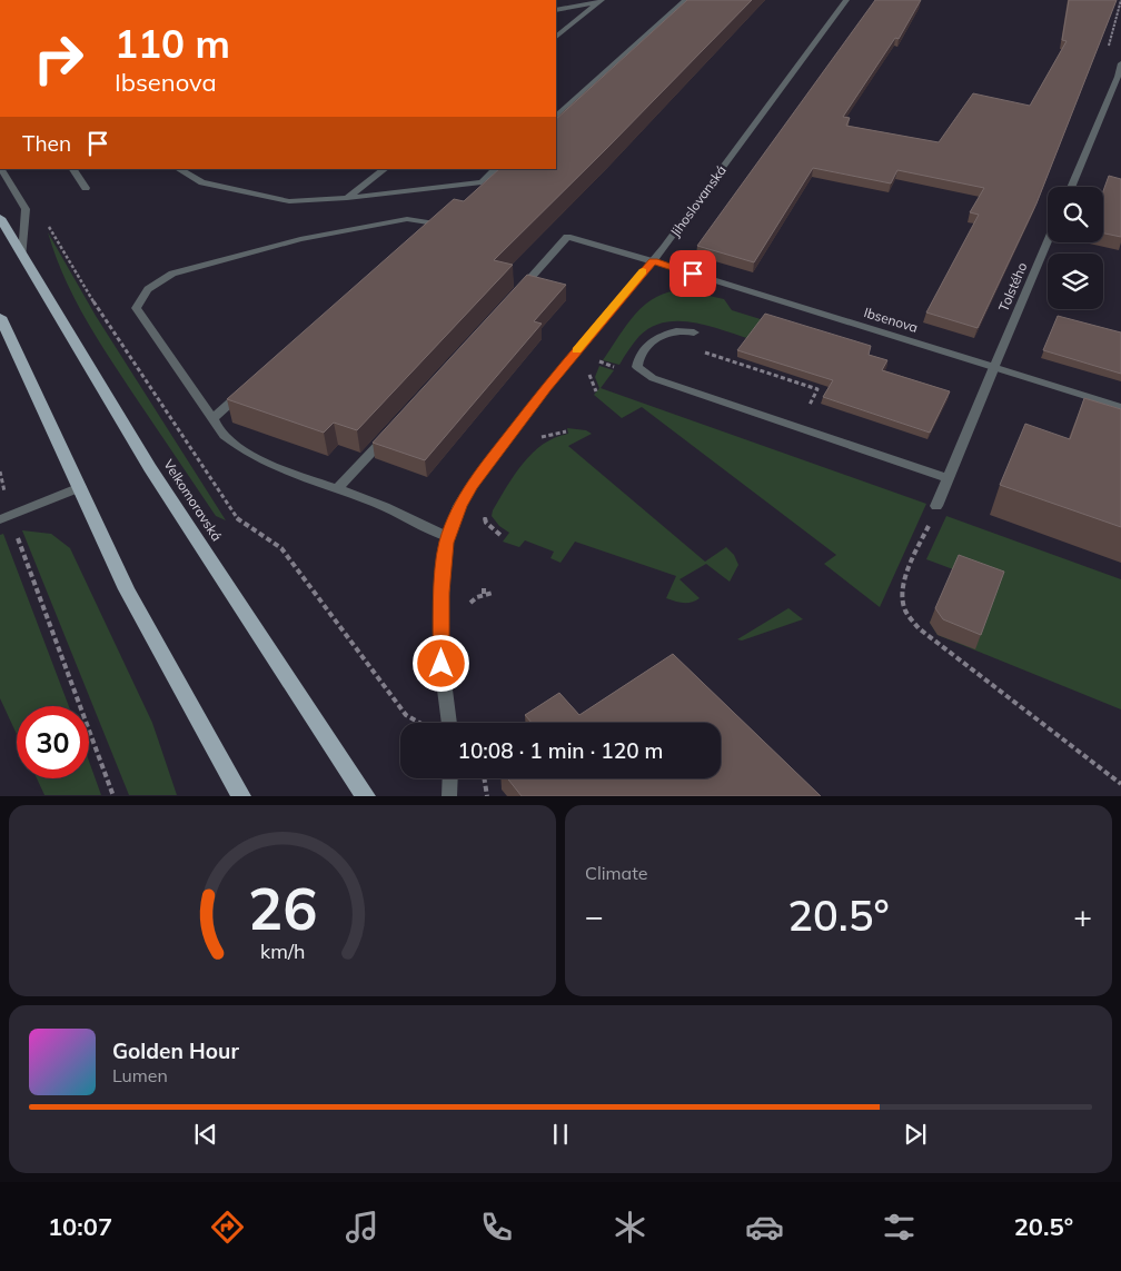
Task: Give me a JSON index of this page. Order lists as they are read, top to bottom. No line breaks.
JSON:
{"streets":{"main road":["Velkomoravská"],"street":["Jihoslovanská","Tolstého","Ibsenova"]},"crossings":[["Jihoslovanská","Ibsenova"],["Tolstého","Ibsenova"]],"page":{"turn":["110 m","Ibsenova"],"then":"Then","limit":"30","trip":"10:08 · 1 min · 120 m","tile":"Climate","heat":["−","20.5°","+"],"song":["Golden Hour","Lumen"],"tabs":["10:07","20.5°"],"gauge":["26","km/h"]}}
